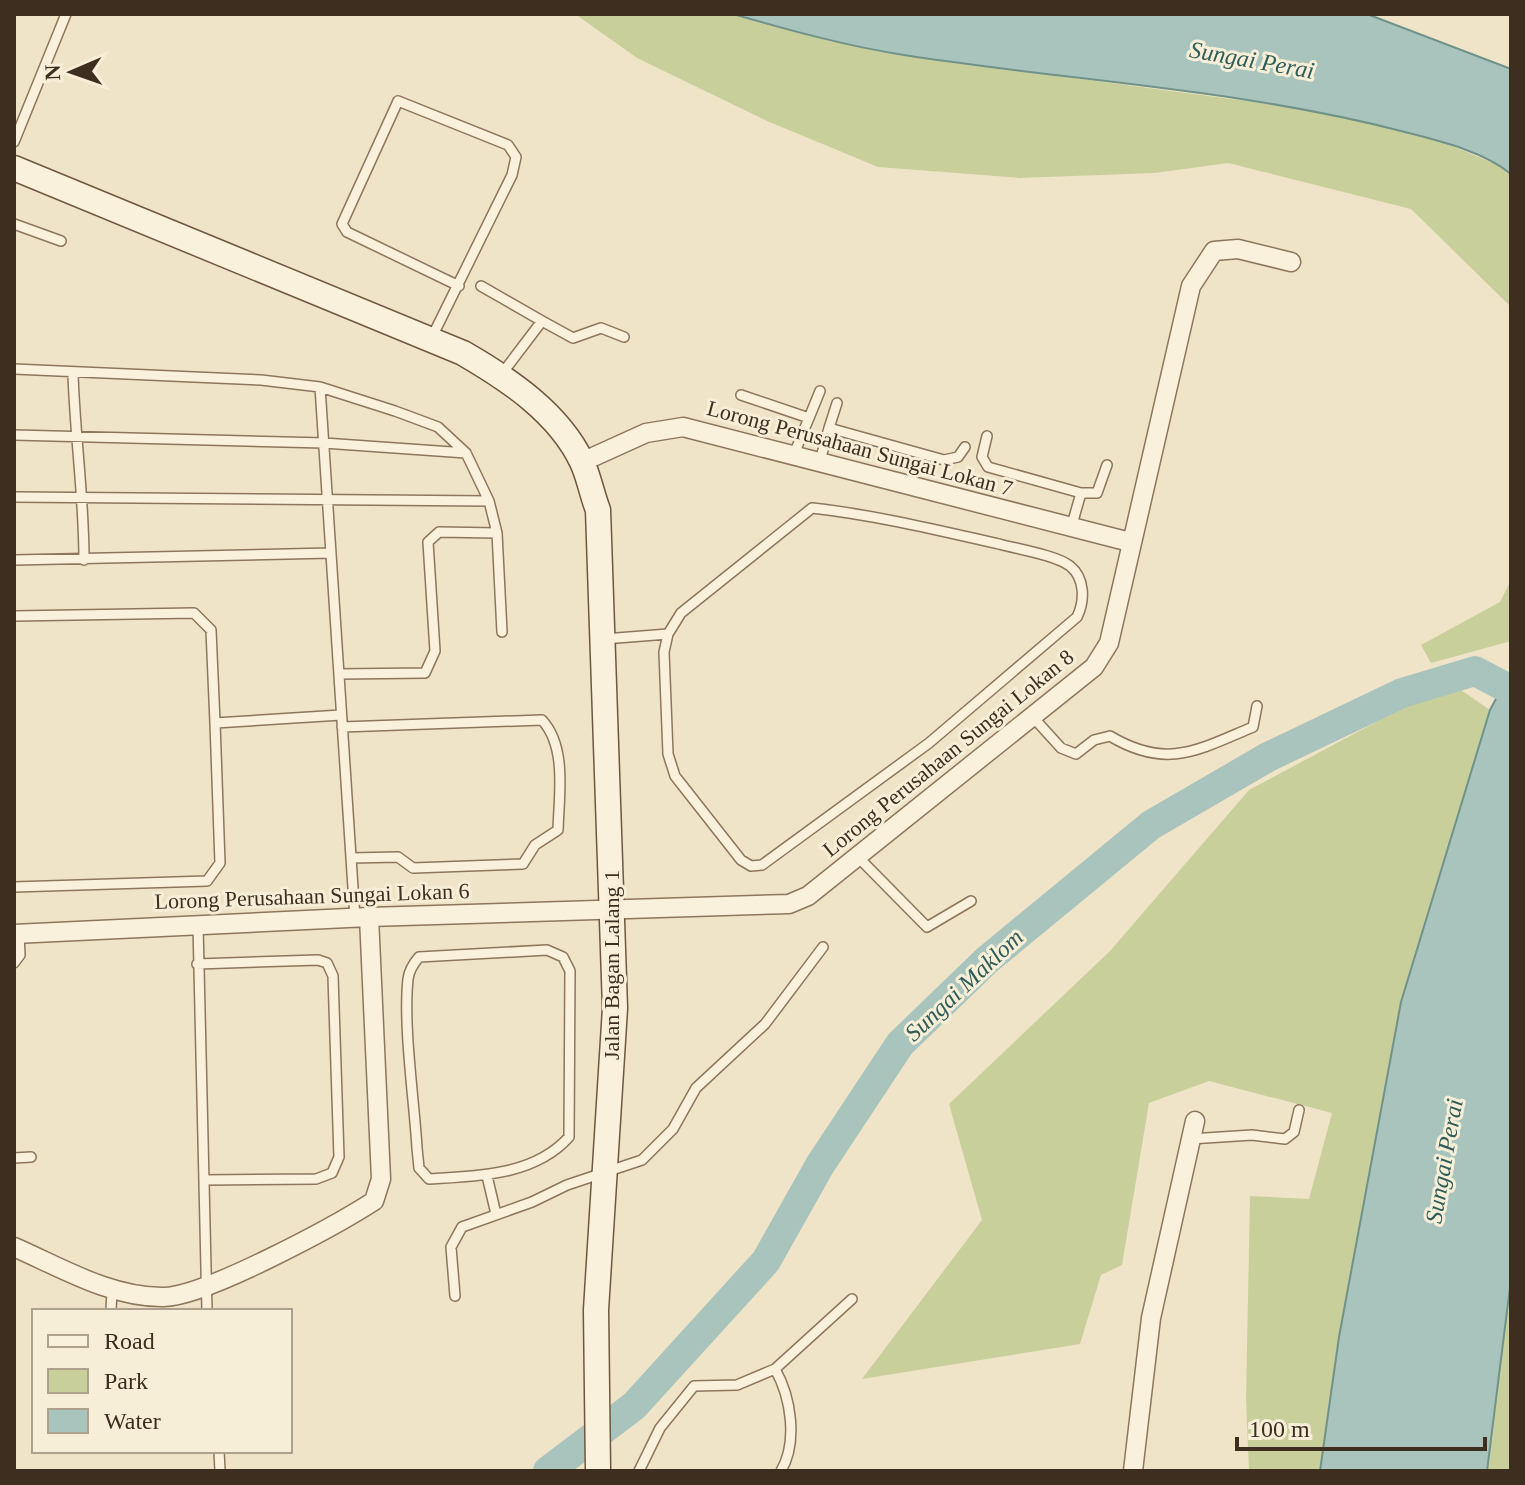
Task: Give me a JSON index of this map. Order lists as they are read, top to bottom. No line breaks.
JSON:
{"streets":{"main road":["Jalan Bagan Lalang 1"],"street":["Lorong Perusahaan Sungai Lokan 7","Lorong Perusahaan Sungai Lokan 8","Lorong Perusahaan Sungai Lokan 6"]},"crossings":[["Lorong Perusahaan Sungai Lokan 7","Lorong Perusahaan Sungai Lokan 8"],["Lorong Perusahaan Sungai Lokan 7","Jalan Bagan Lalang 1"],["Lorong Perusahaan Sungai Lokan 8","Lorong Perusahaan Sungai Lokan 6"],["Lorong Perusahaan Sungai Lokan 8","Jalan Bagan Lalang 1"],["Lorong Perusahaan Sungai Lokan 6","Jalan Bagan Lalang 1"]],"water":["Sungai Perai","Sungai Maklom"],"legend":["Road","Park","Water"],"scale_bar":"100 m","north":"left"}
